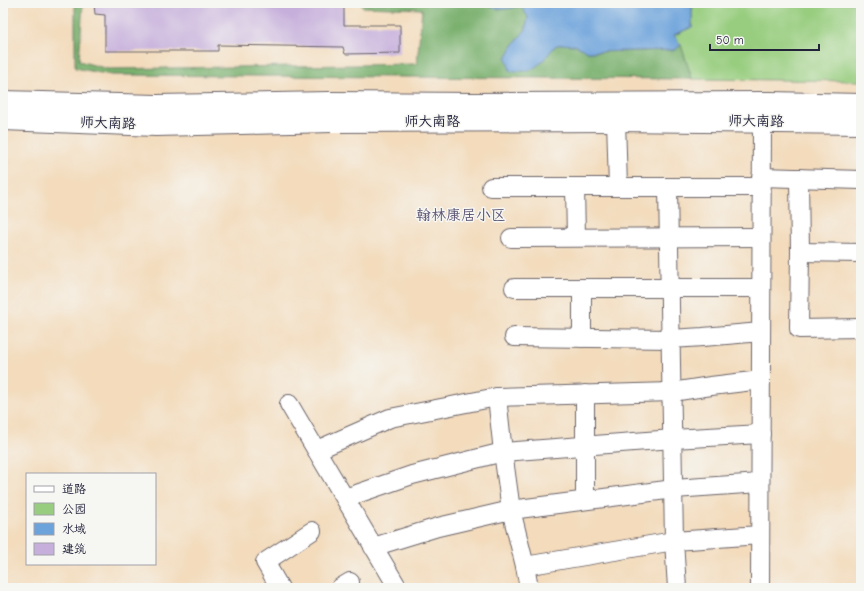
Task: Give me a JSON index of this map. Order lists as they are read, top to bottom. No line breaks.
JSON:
{"streets":{"main road":["师大南路"]},"districts":["翰林康居小区"],"legend":["道路","公园","水域","建筑"],"scale_bar":"50 m"}
